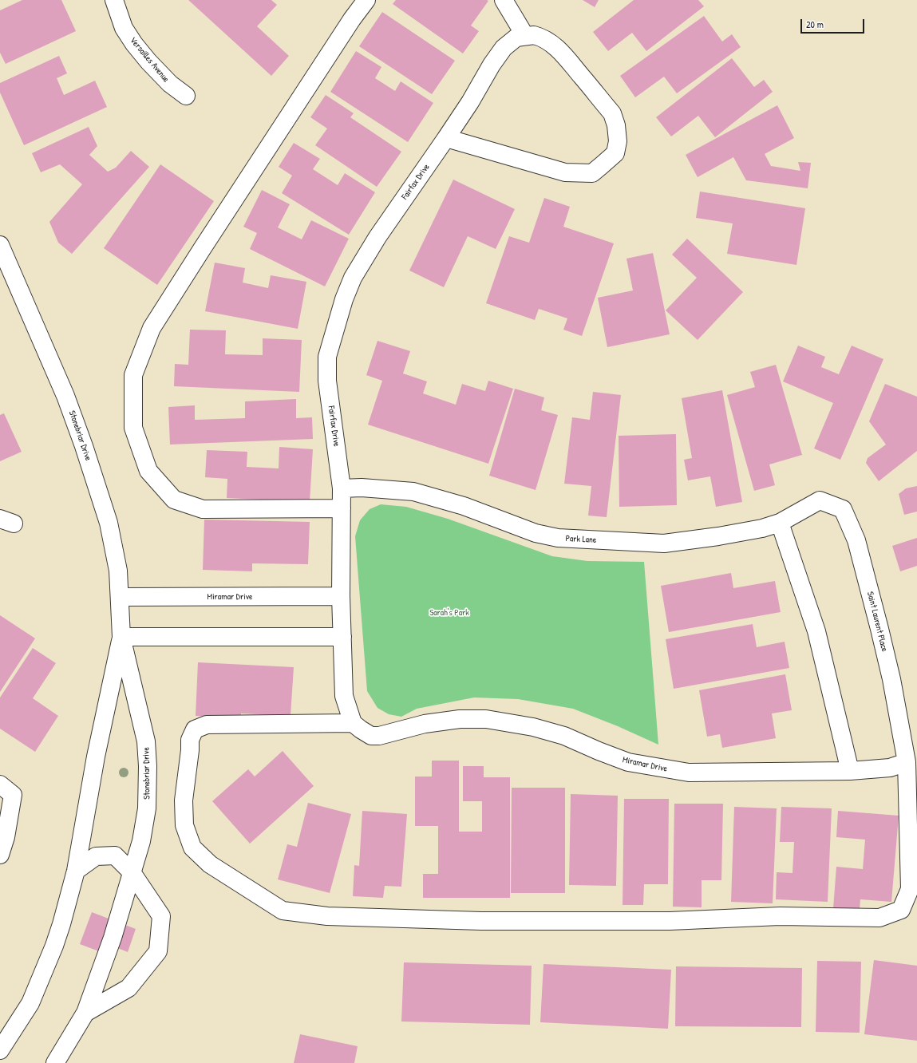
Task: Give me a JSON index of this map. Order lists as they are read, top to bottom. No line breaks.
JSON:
{"streets":{"street":["Versailles Avenue","Fairfax Drive","Stonebriar Drive","Park Lane","Miramar Drive","Saint Laurent Place"]},"crossings":[["Fairfax Drive","Park Lane"],["Fairfax Drive","Miramar Drive"],["Fairfax Drive","Saint Laurent Place"],["Stonebriar Drive","Miramar Drive"],["Park Lane","Saint Laurent Place"],["Miramar Drive","Saint Laurent Place"]],"parks":["Sarah's Park"],"scale_bar":"20 m"}
